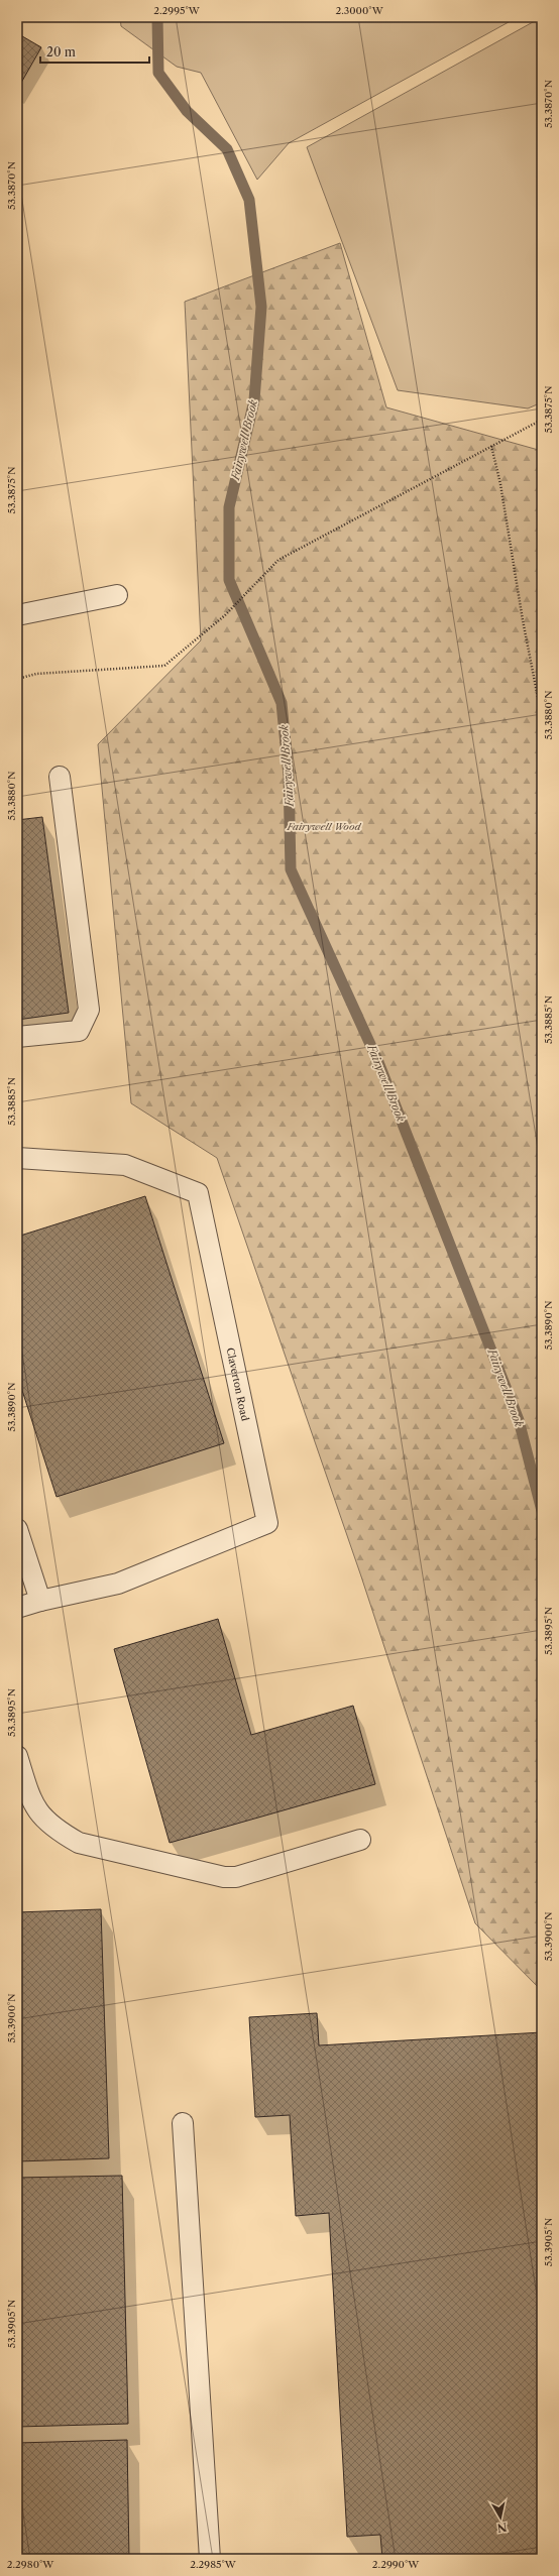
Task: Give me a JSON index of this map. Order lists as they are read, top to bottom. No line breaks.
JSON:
{"streets":{"lane":["Claverton Road"]},"water":["Fairywell Brook"],"parks":["Fairywell Wood"],"scale_bar":"20 m","north":"bottom","coordinates":["2.2995°W","2.3000°W","53.3870°N","53.3875°N","53.3880°N","53.3885°N","53.3890°N","53.3895°N","53.3900°N","53.3905°N","2.2980°W","2.2985°W","2.2990°W"]}
